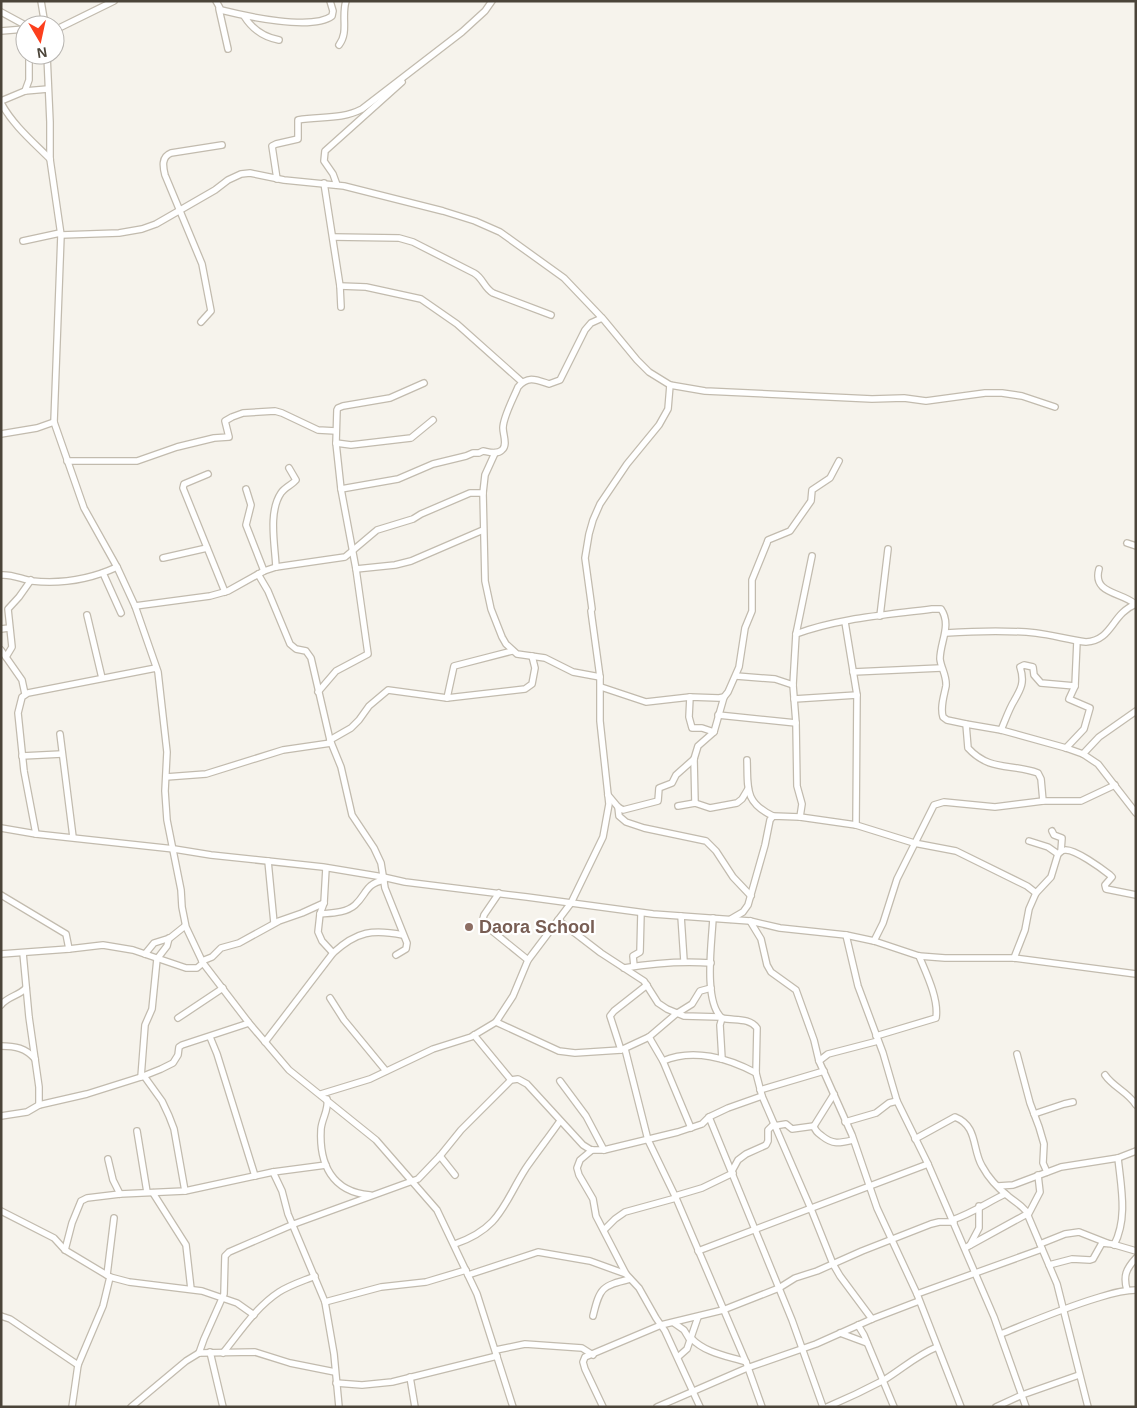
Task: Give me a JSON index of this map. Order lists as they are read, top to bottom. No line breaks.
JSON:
{"places":["Daora School"],"north":"bottom"}
